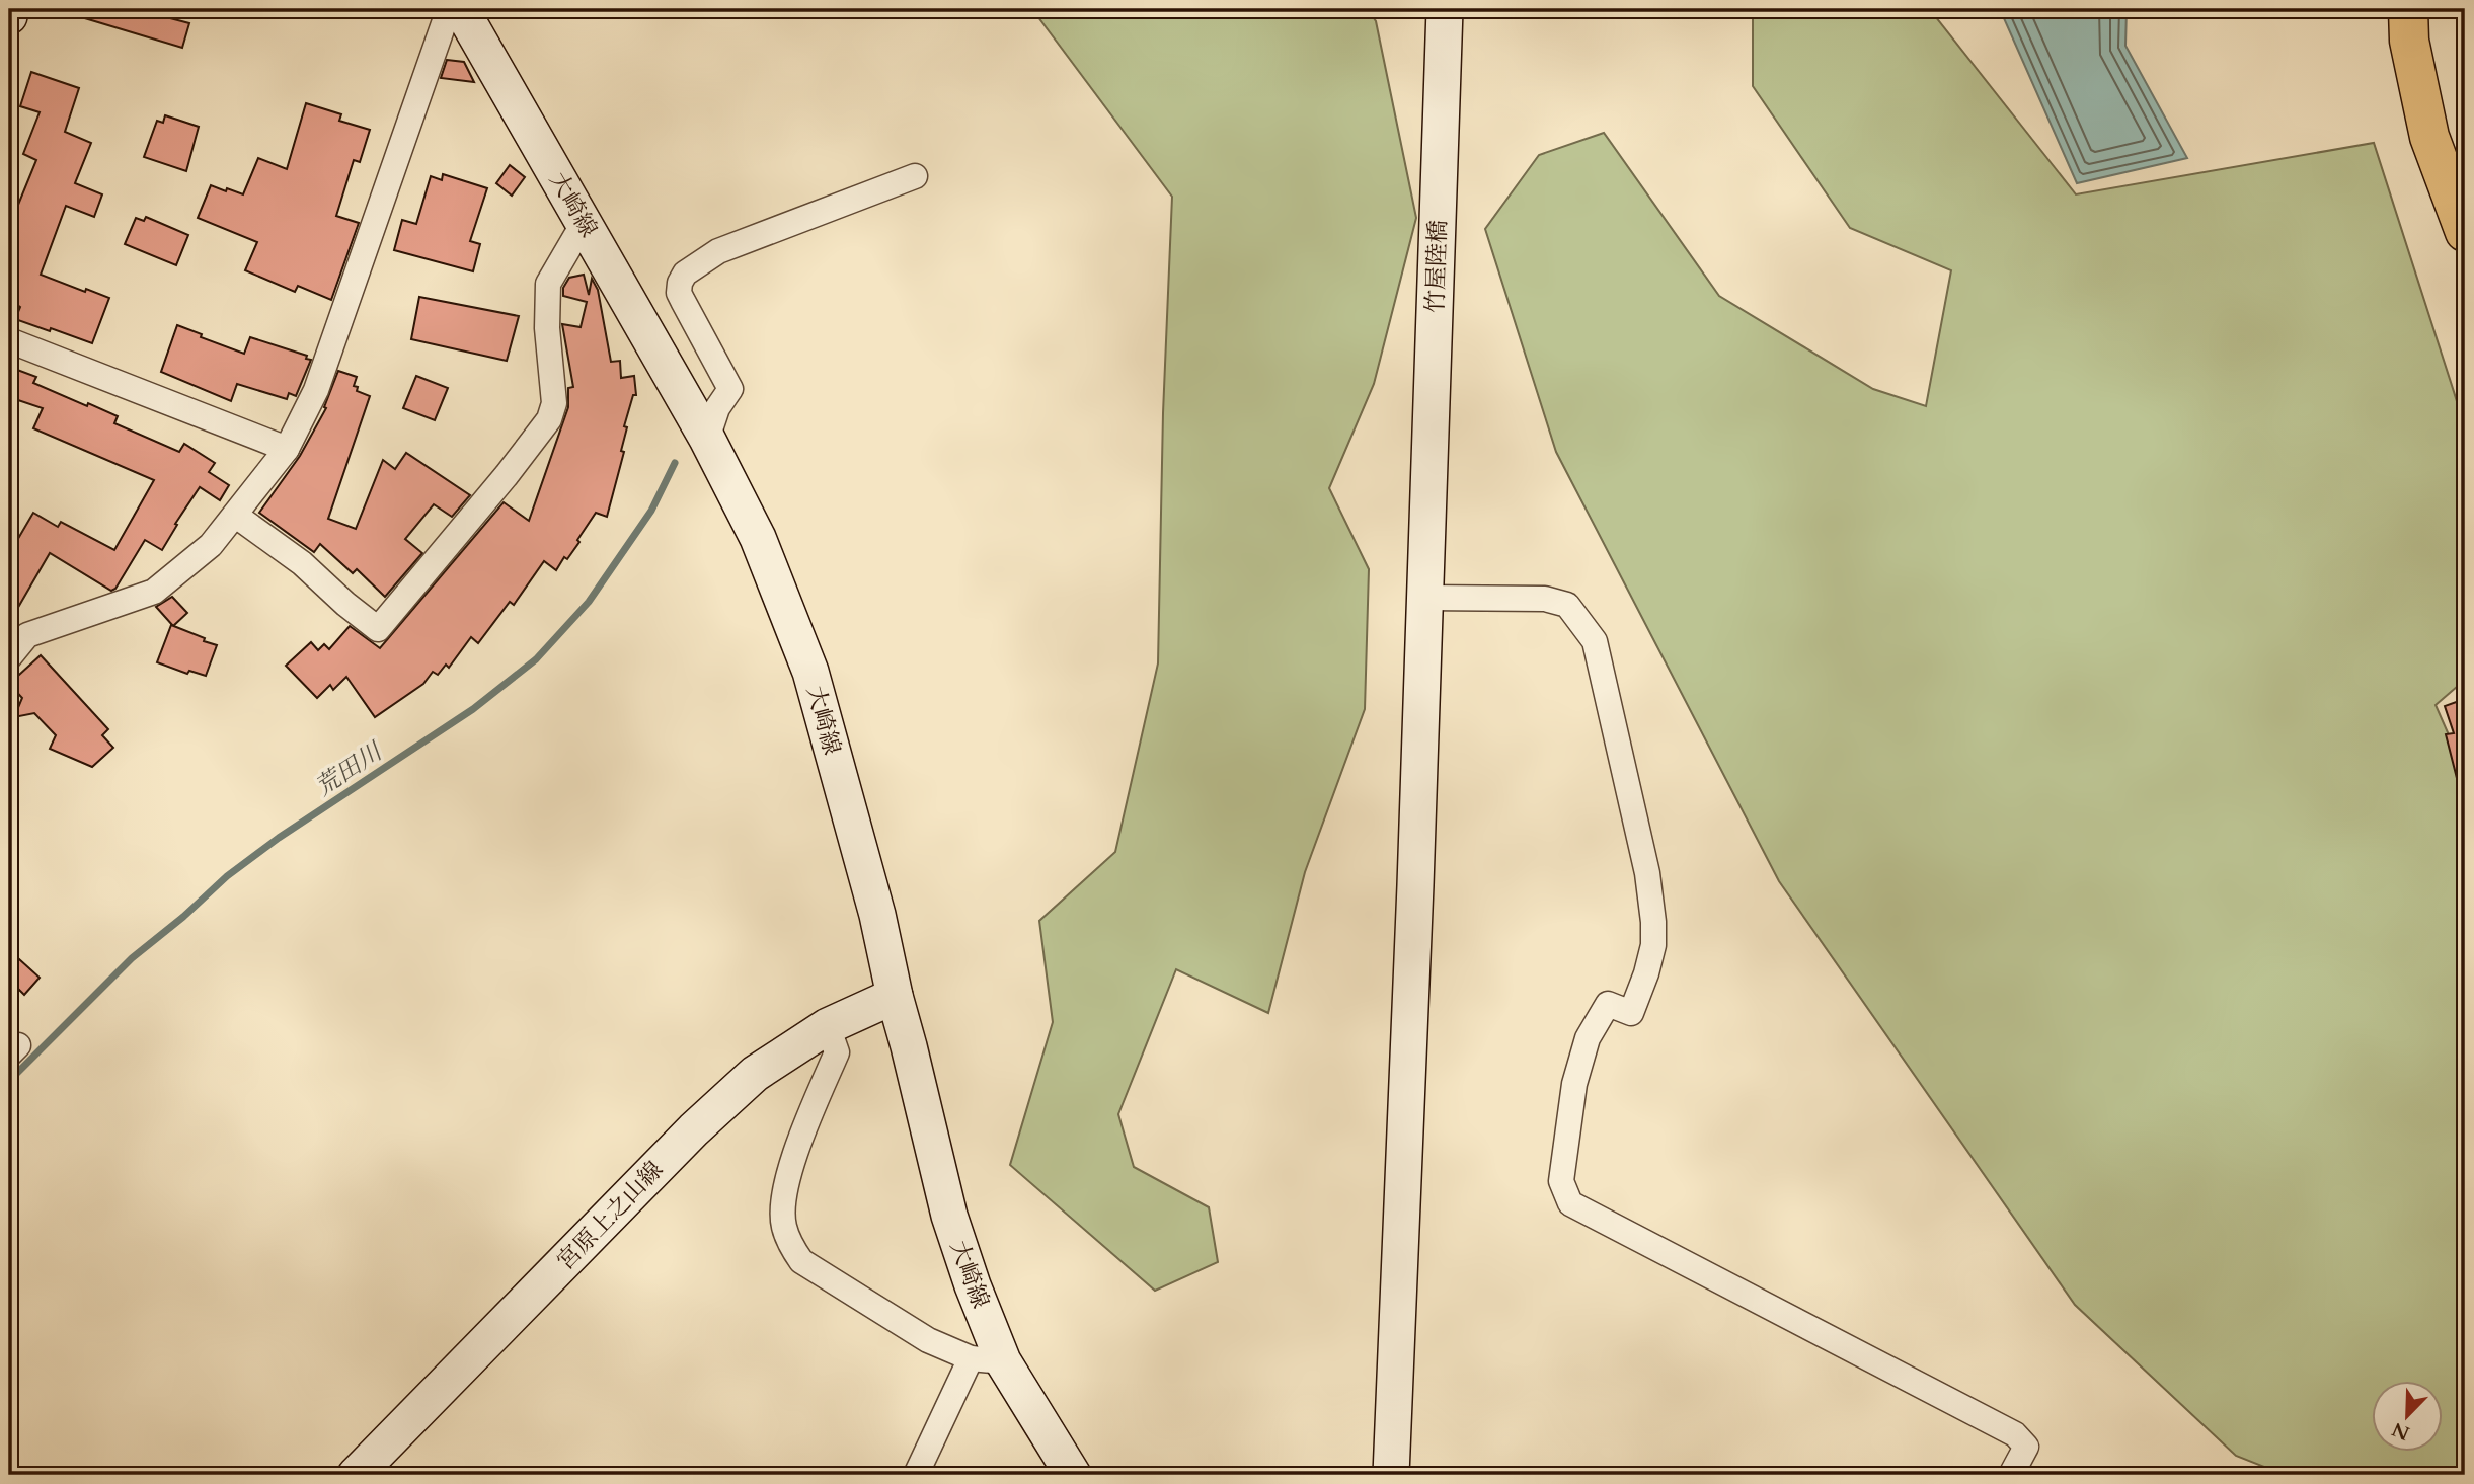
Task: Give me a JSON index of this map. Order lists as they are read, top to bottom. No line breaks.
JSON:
{"streets":{"street":["大崎線","竹屋陸橋","宮原上之山線"]},"crossings":[["大崎線","宮原上之山線"]],"water":["荒田川"],"north":"bottom left"}
